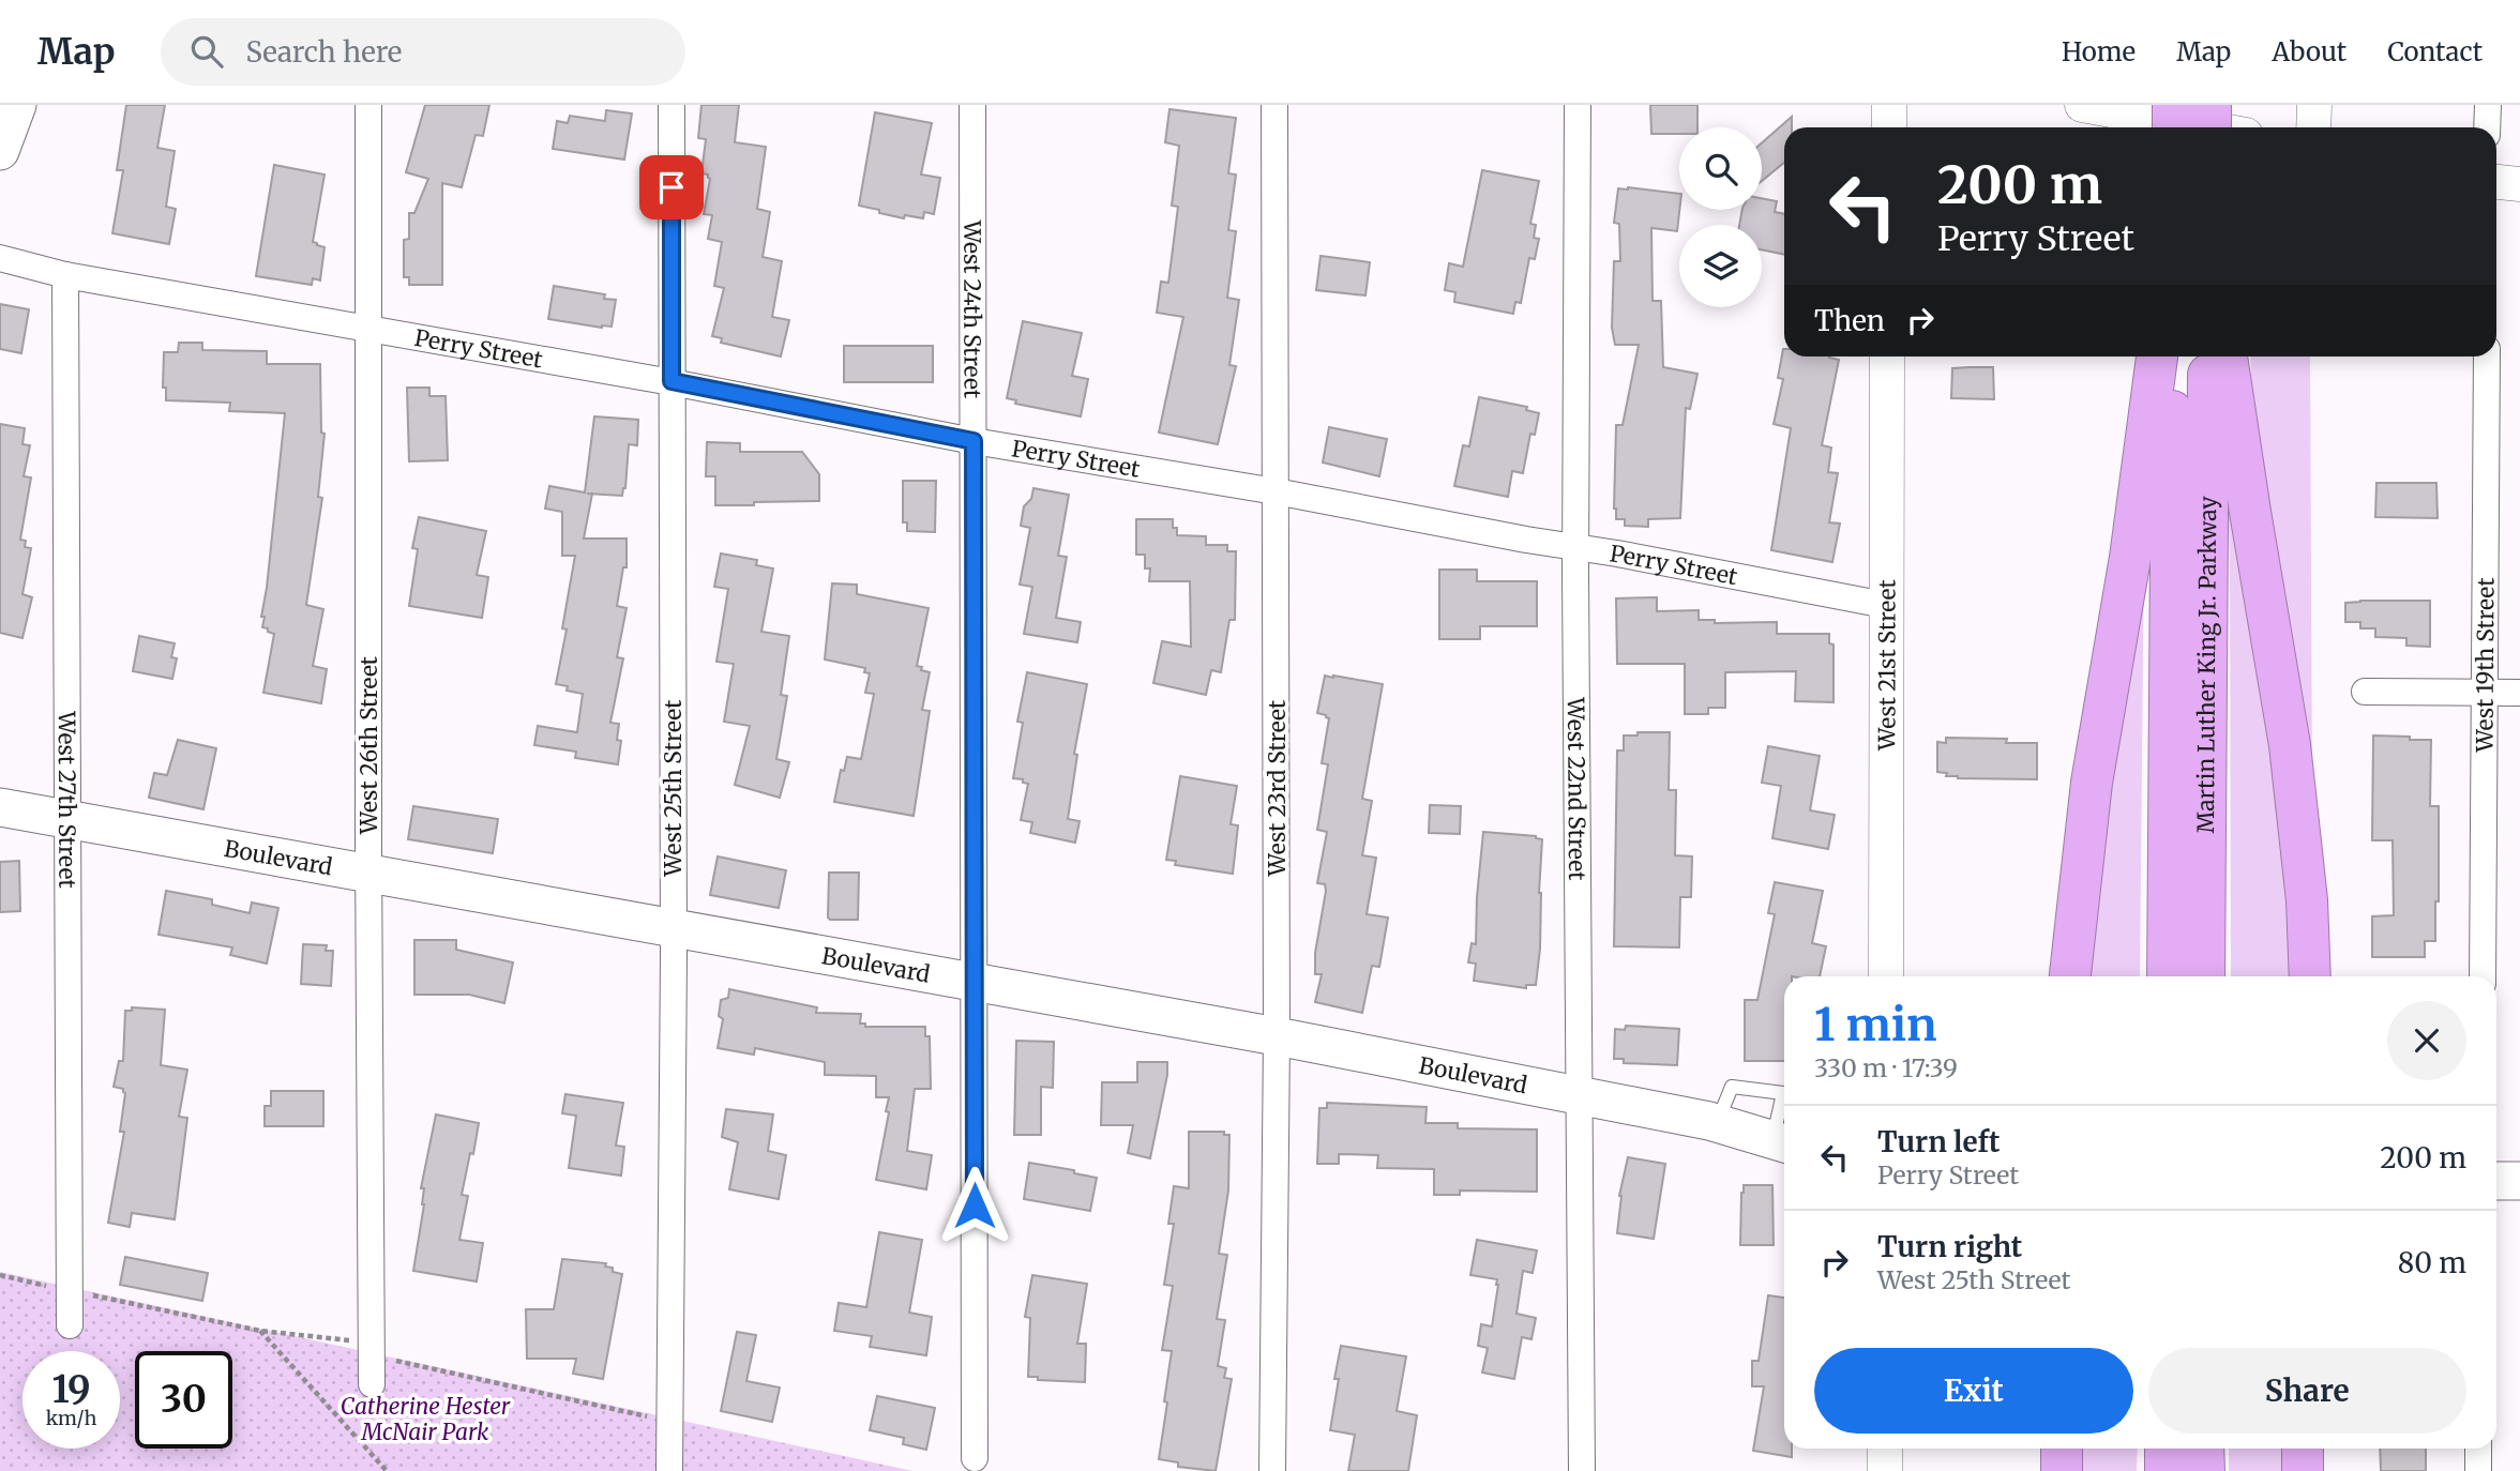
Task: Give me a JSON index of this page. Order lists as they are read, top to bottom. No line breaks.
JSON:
{"streets":{"highway":["Martin Luther King Jr. Parkway"],"main road":["Boulevard"],"street":["West 24th Street","Perry Street","West 21st Street","West 19th Street","West 26th Street","West 25th Street","West 23rd Street","West 22nd Street","West 27th Street"]},"crossings":[["West 24th Street","Perry Street"],["West 24th Street","Boulevard"],["Perry Street","West 21st Street"],["Perry Street","West 26th Street"],["Perry Street","West 25th Street"],["Perry Street","West 23rd Street"],["Perry Street","West 22nd Street"],["Perry Street","West 27th Street"],["West 26th Street","Boulevard"],["West 25th Street","Boulevard"],["West 23rd Street","Boulevard"],["West 22nd Street","Boulevard"],["West 27th Street","Boulevard"]],"parks":["Catherine Hester McNair Park"],"page":{"header":"Map","search":"Search here","nav":["Home","Map","About","Contact"],"turn":["200 m","Perry Street"],"then":"Then","heading":["1 min","330 m · 17:39"],"list":[{"name":"Turn left","note":"Perry Street","value":"200 m"},{"name":"Turn right","note":"West 25th Street","value":"80 m"}],"buttons":["Exit","Share"],"speed":"19 km/h","limit":"30"}}
